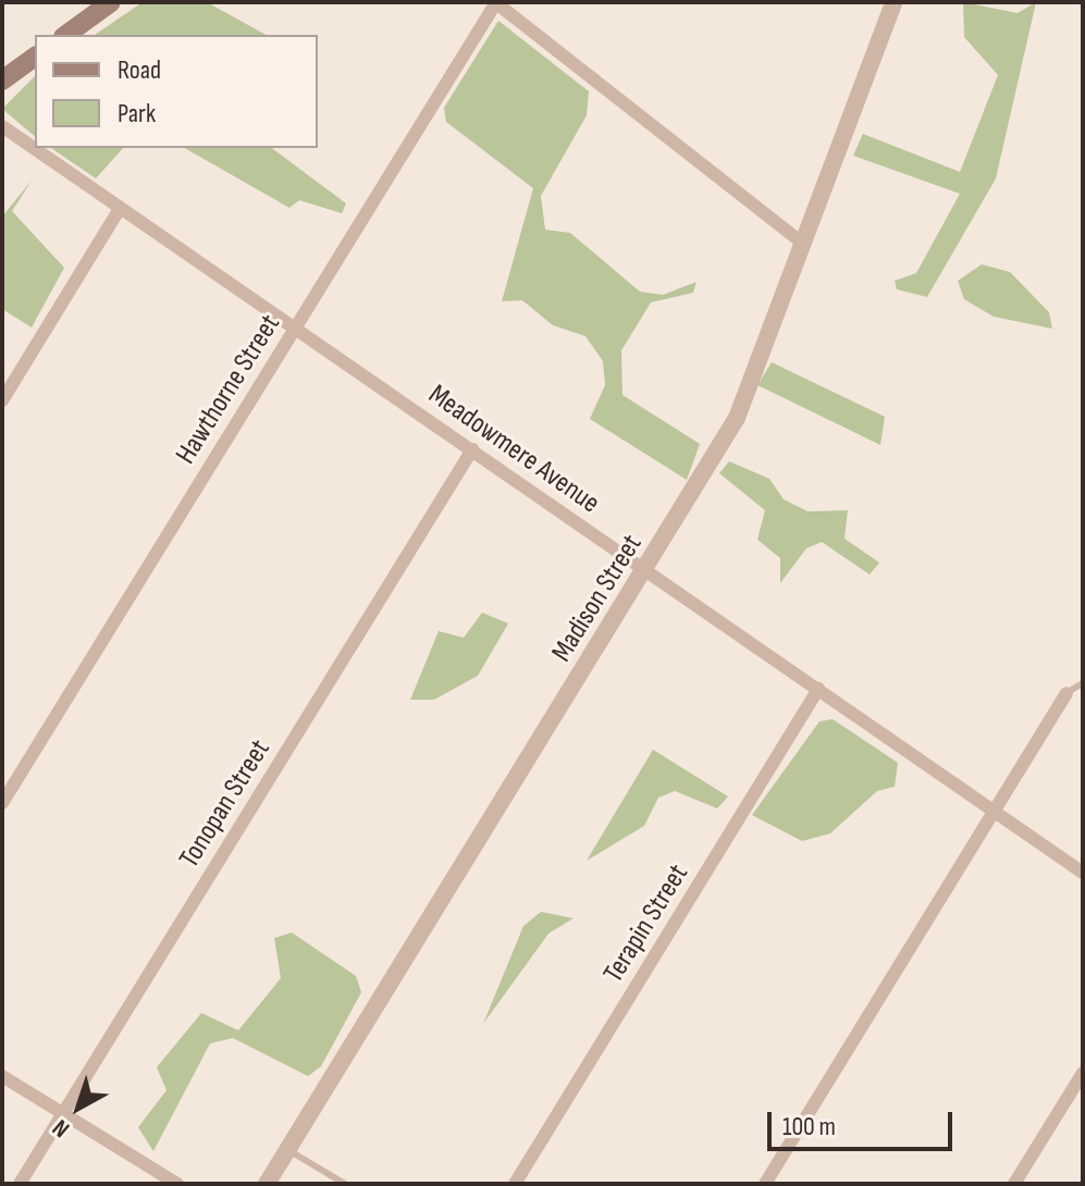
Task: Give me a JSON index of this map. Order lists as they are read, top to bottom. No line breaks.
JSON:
{"streets":{"street":["Hawthorne Street","Meadowmere Avenue","Madison Street","Tonopan Street","Terapin Street"]},"crossings":[["Hawthorne Street","Meadowmere Avenue"],["Meadowmere Avenue","Madison Street"],["Meadowmere Avenue","Tonopan Street"],["Meadowmere Avenue","Terapin Street"]],"legend":["Road","Park"],"scale_bar":"100 m","north":"bottom left"}
